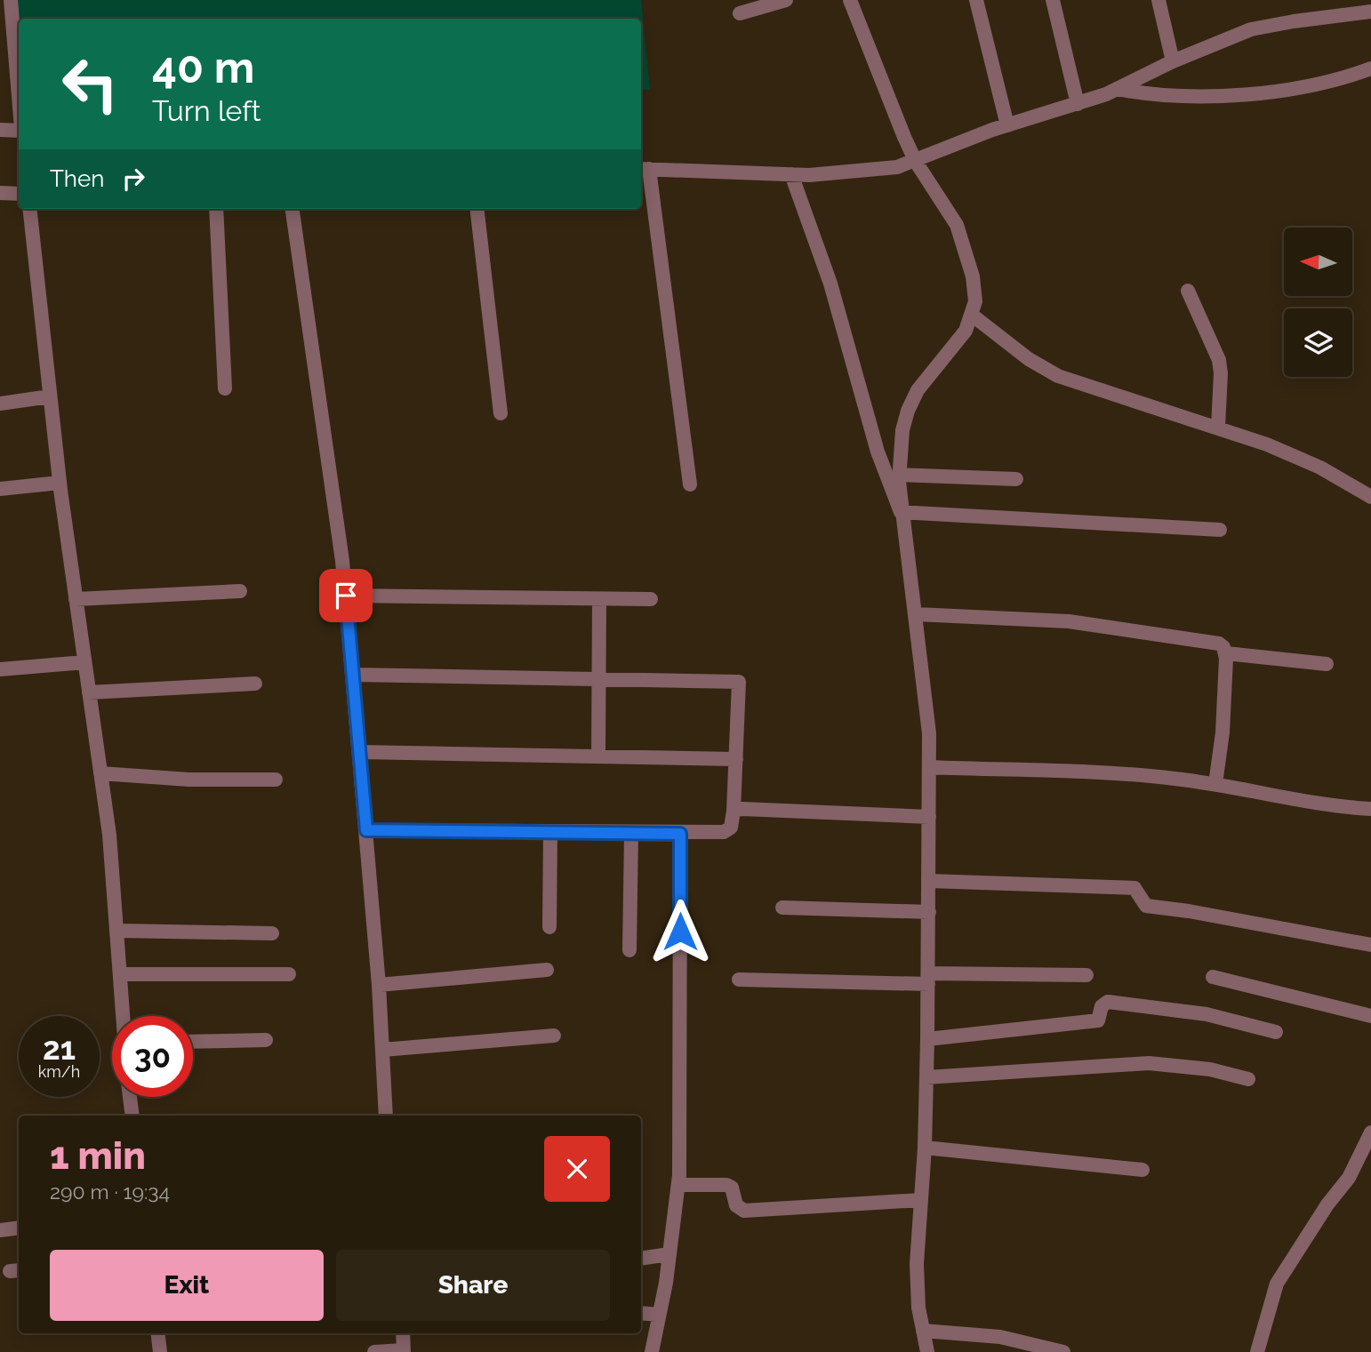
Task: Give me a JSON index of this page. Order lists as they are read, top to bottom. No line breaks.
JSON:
{"north":"left","page":{"turn":["40 m","Turn left"],"then":"Then","speed":"21 km/h","limit":"30","heading":["1 min","290 m · 19:34"],"buttons":["Exit","Share"]}}
